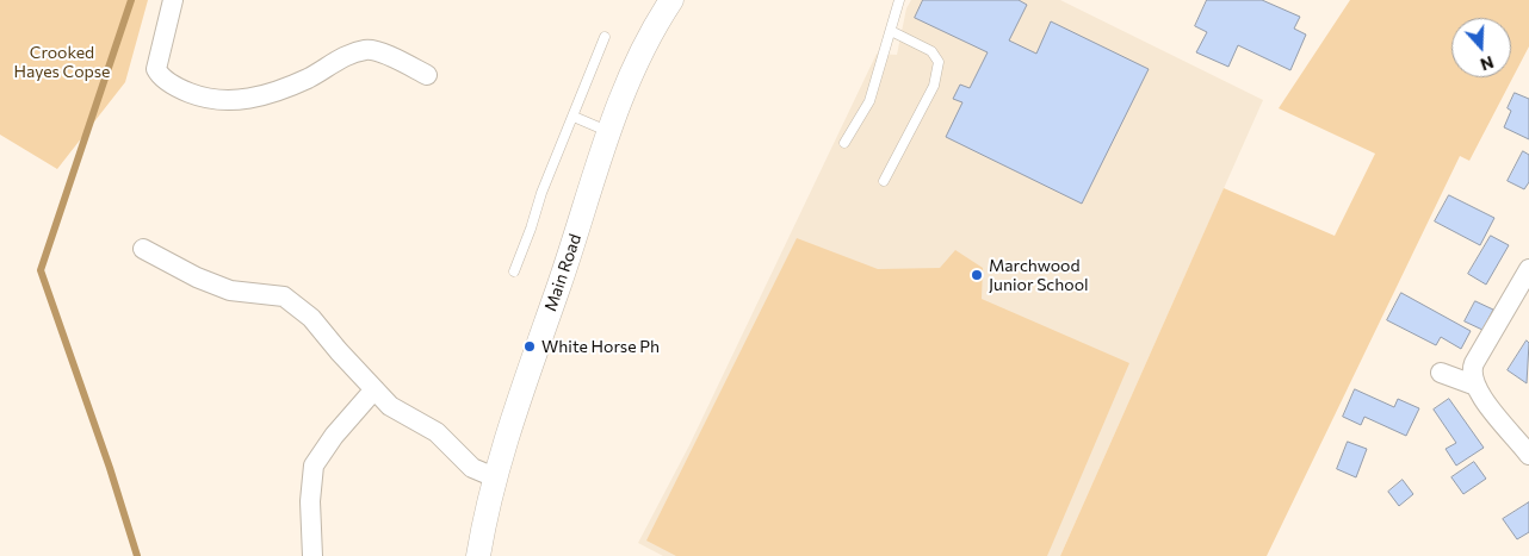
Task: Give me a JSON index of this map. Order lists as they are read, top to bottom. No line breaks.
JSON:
{"streets":{"street":["Main Road"]},"parks":["Crooked Hayes Copse"],"places":["Marchwood Junior School","White Horse Ph"],"north":"bottom"}
